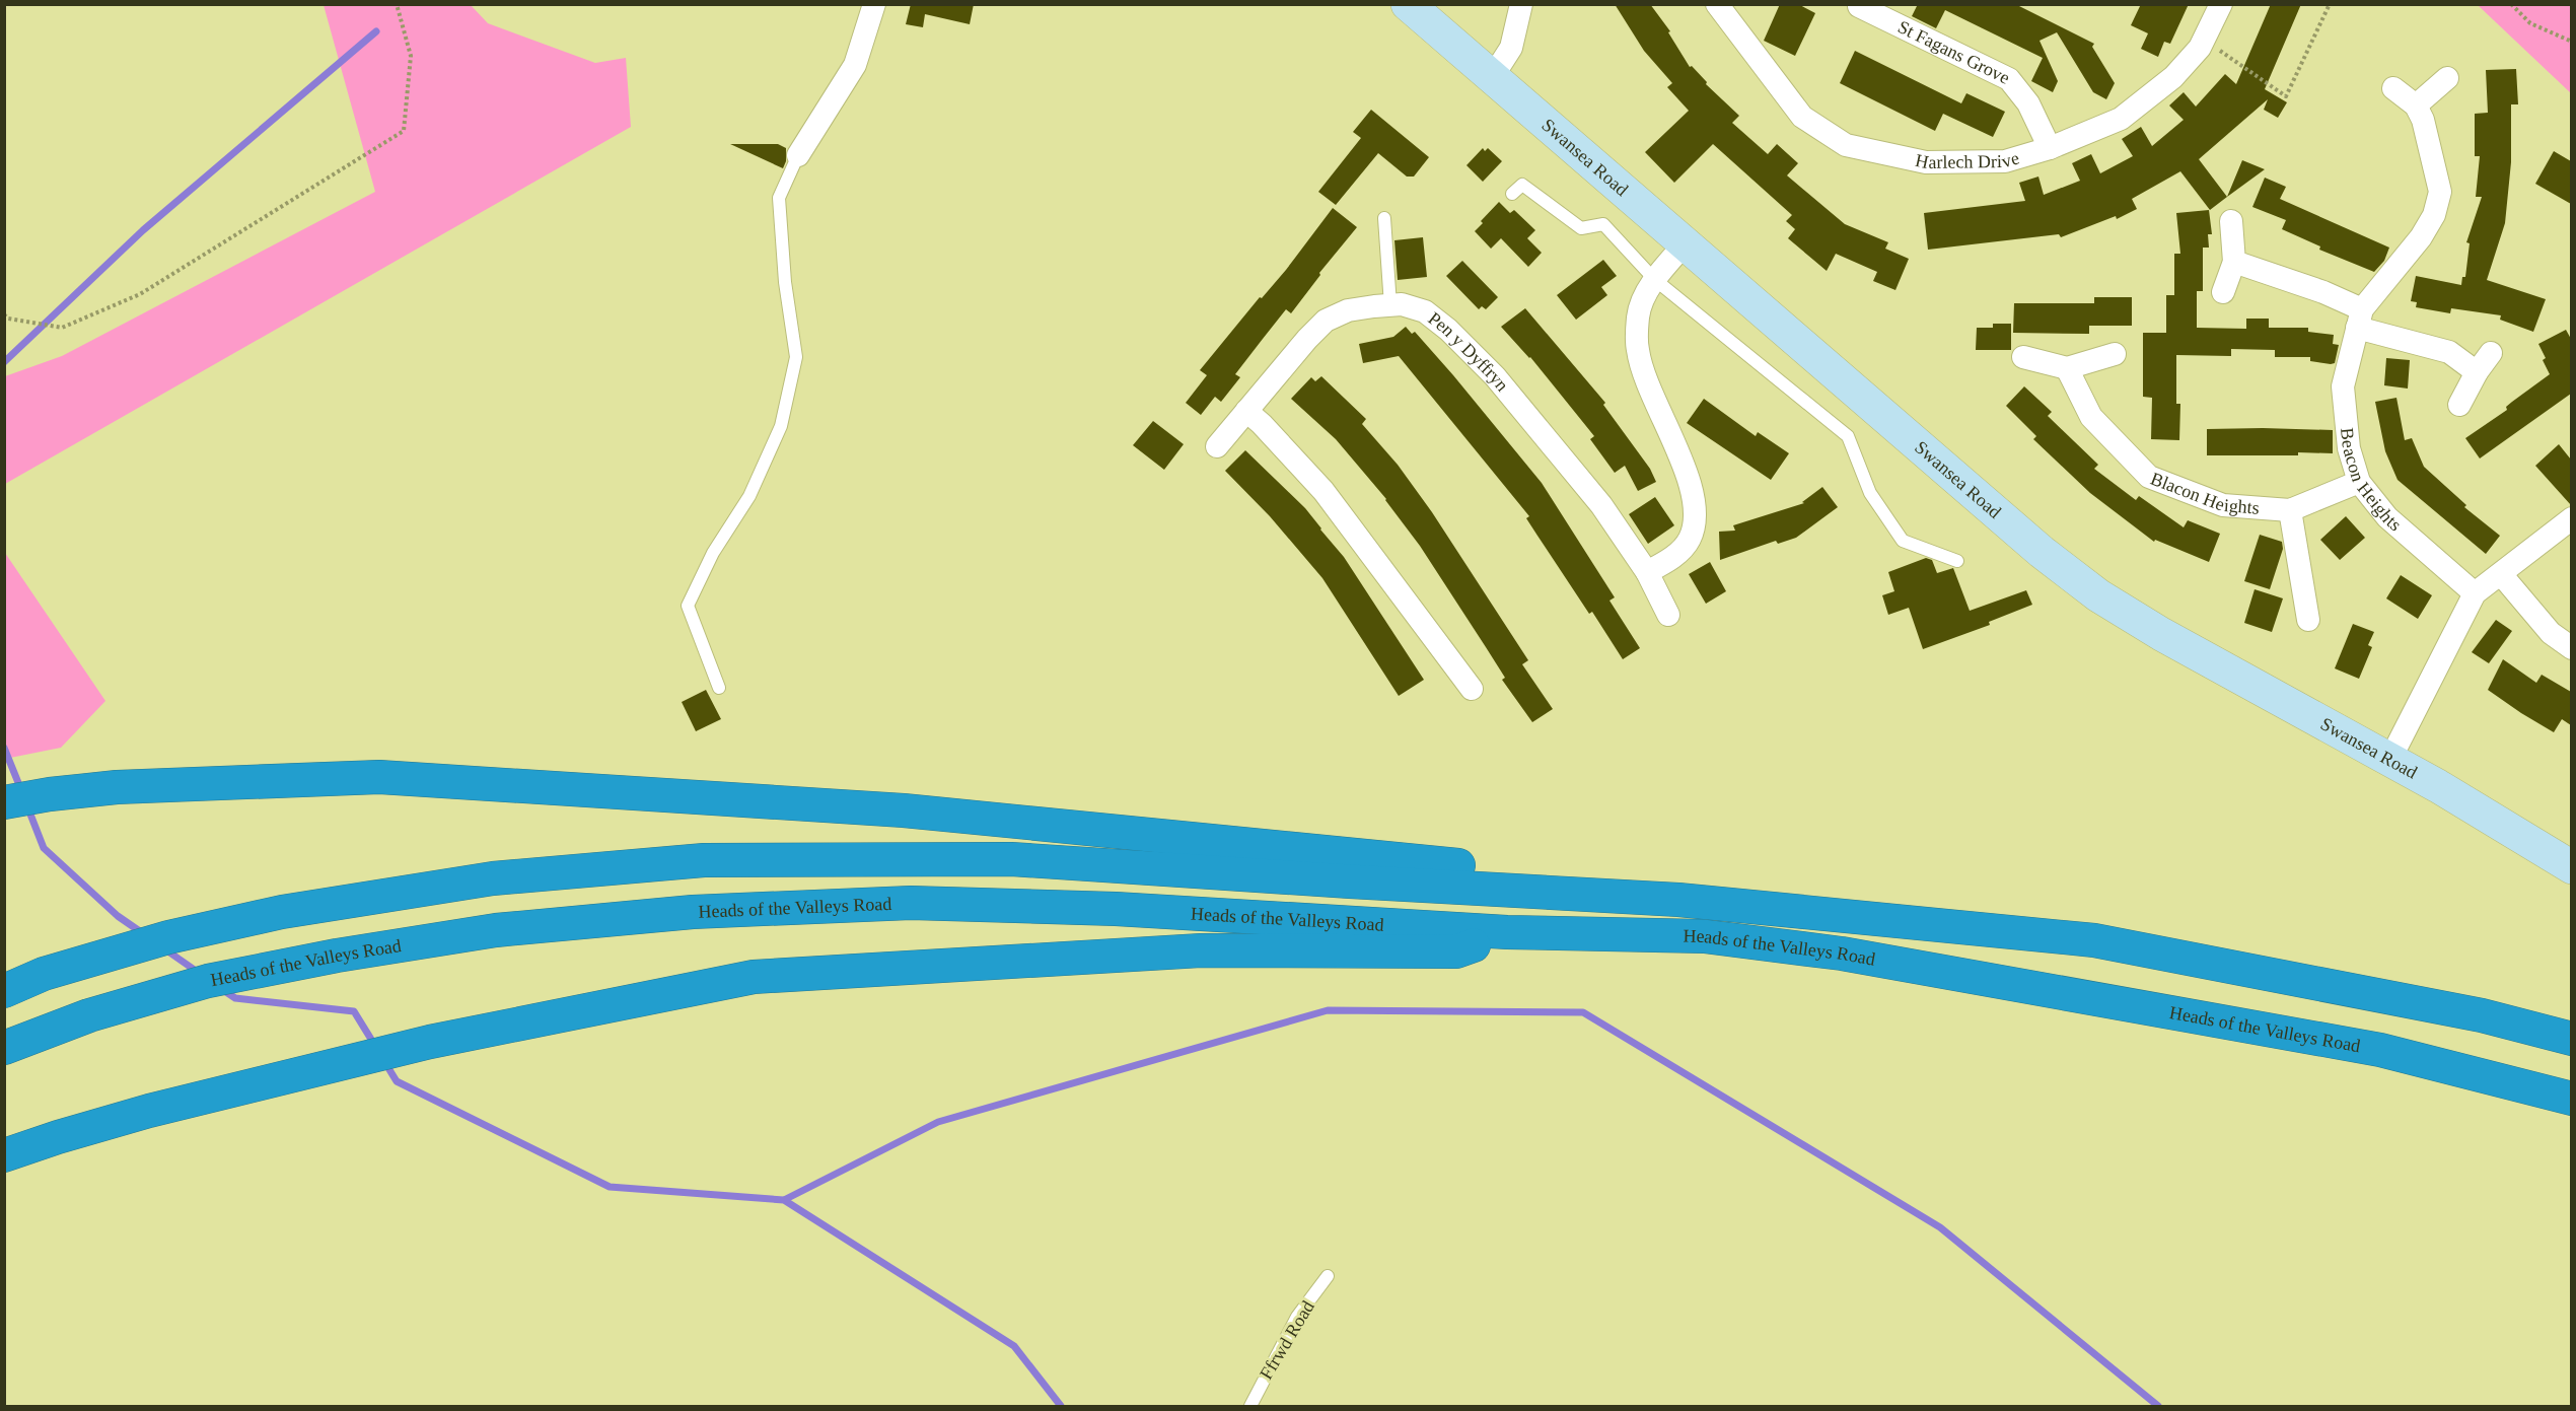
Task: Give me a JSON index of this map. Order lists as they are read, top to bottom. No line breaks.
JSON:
{"streets":{"highway":["Heads of the Valleys Road"],"street":["St Fagans Grove","Harlech Drive","Swansea Road","Pen y Dyffryn","Beacon Heights","Blacon Heights"],"lane":["Ffrwd Road"]},"crossings":[["St Fagans Grove","Harlech Drive"],["Beacon Heights","Blacon Heights"]]}
